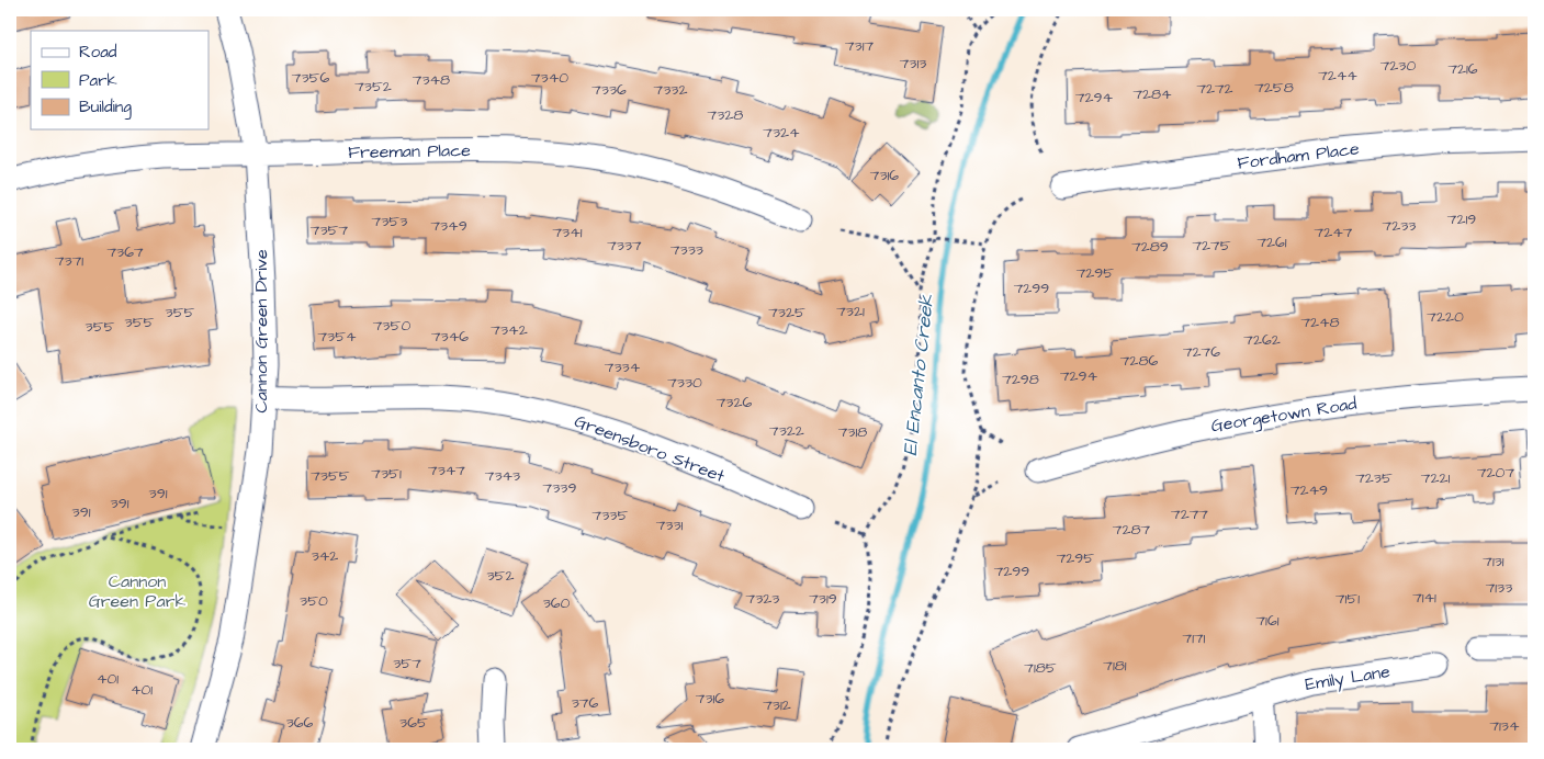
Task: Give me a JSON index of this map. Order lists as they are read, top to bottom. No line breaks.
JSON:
{"streets":{"street":["Freeman Place","Fordham Place","Cannon Green Drive","Georgetown Road","Greensboro Street","Emily Lane"]},"crossings":[["Freeman Place","Cannon Green Drive"],["Cannon Green Drive","Greensboro Street"]],"water":["El Encanto Creek"],"parks":["Cannon Green Park"],"house_numbers":["7317","7313","7230","7216","7244","7356","7340","7348","7352","7258","7272","7336","7332","7284","7294","7328","7324","7316","7219","7353","7349","7233","7357","7341","7247","7261","7337","7275","7289","7333","7367","7371","7295","7299","7321","355","7325","7220","355","7248","7350","355","7342","7354","7346","7262","7276","7286","7334","7294","7298","7330","7326","7322","7318","7347","7207","7351","7355","7343","7235","7221","7339","7249","391","391","391","7277","7335","7331","7287","342","7295","7131","7299","352","7133","7141","7323","7319","7151","350","360","7161","7171","357","7181","7185","401","401","7316","376","7312","366","365","7134"],"legend":["Road","Park","Building"]}
